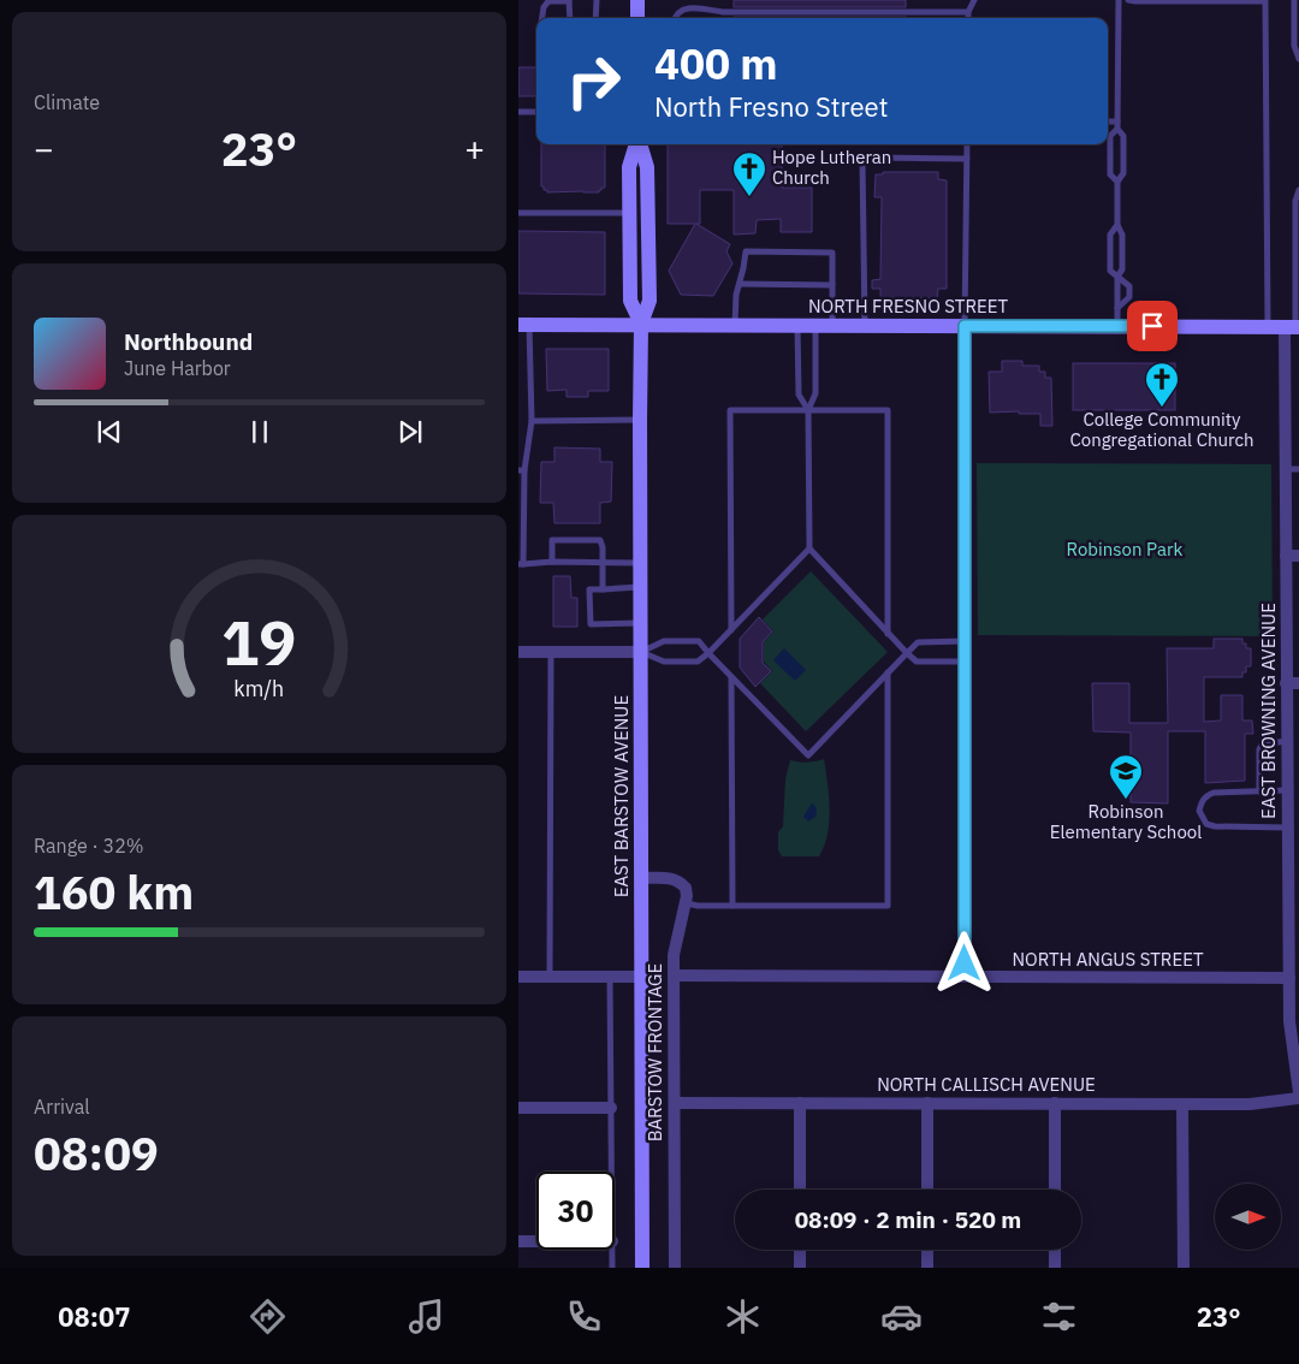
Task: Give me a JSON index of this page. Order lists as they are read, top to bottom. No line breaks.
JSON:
{"streets":{"main road":["NORTH FRESNO STREET","EAST BARSTOW AVENUE"],"street":["EAST BROWNING AVENUE","NORTH ANGUS STREET","BARSTOW FRONTAGE","NORTH CALLISCH AVENUE"]},"crossings":[["NORTH FRESNO STREET","EAST BROWNING AVENUE"],["NORTH FRESNO STREET","EAST BARSTOW AVENUE"],["EAST BROWNING AVENUE","NORTH ANGUS STREET"],["NORTH ANGUS STREET","BARSTOW FRONTAGE"],["BARSTOW FRONTAGE","NORTH CALLISCH AVENUE"]],"parks":["Robinson Park"],"places":{"church":["Hope Lutheran Church","College Community Congregational Church"],"school or university":["Robinson Elementary School"]},"north":"right","page":{"tile":["Climate",["Range · 32%","160 km"],["Arrival","08:09"]],"turn":["400 m","North Fresno Street"],"heat":["−","23°","+"],"song":["Northbound","June Harbor"],"limit":"30","trip":"08:09 · 2 min · 520 m","tabs":["08:07","23°"],"gauge":["19","km/h"]}}
